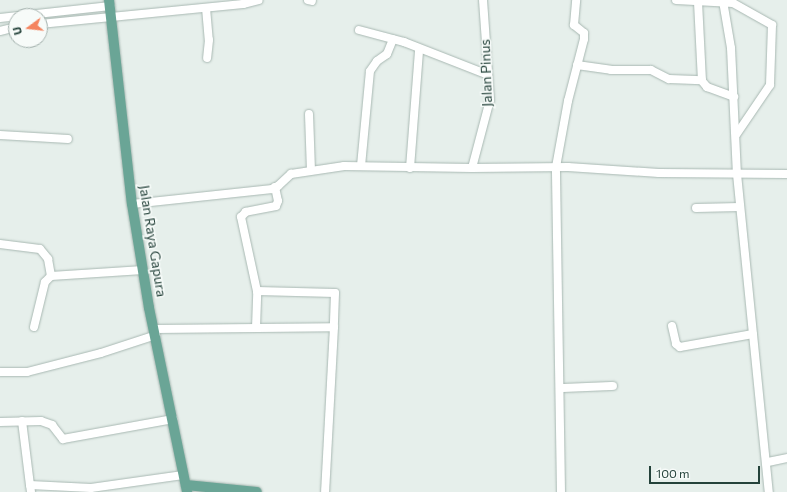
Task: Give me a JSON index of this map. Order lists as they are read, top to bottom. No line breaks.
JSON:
{"streets":{"main road":["Jalan Raya Gapura"],"street":["Jalan Pinus"]},"scale_bar":"100 m","north":"left"}
